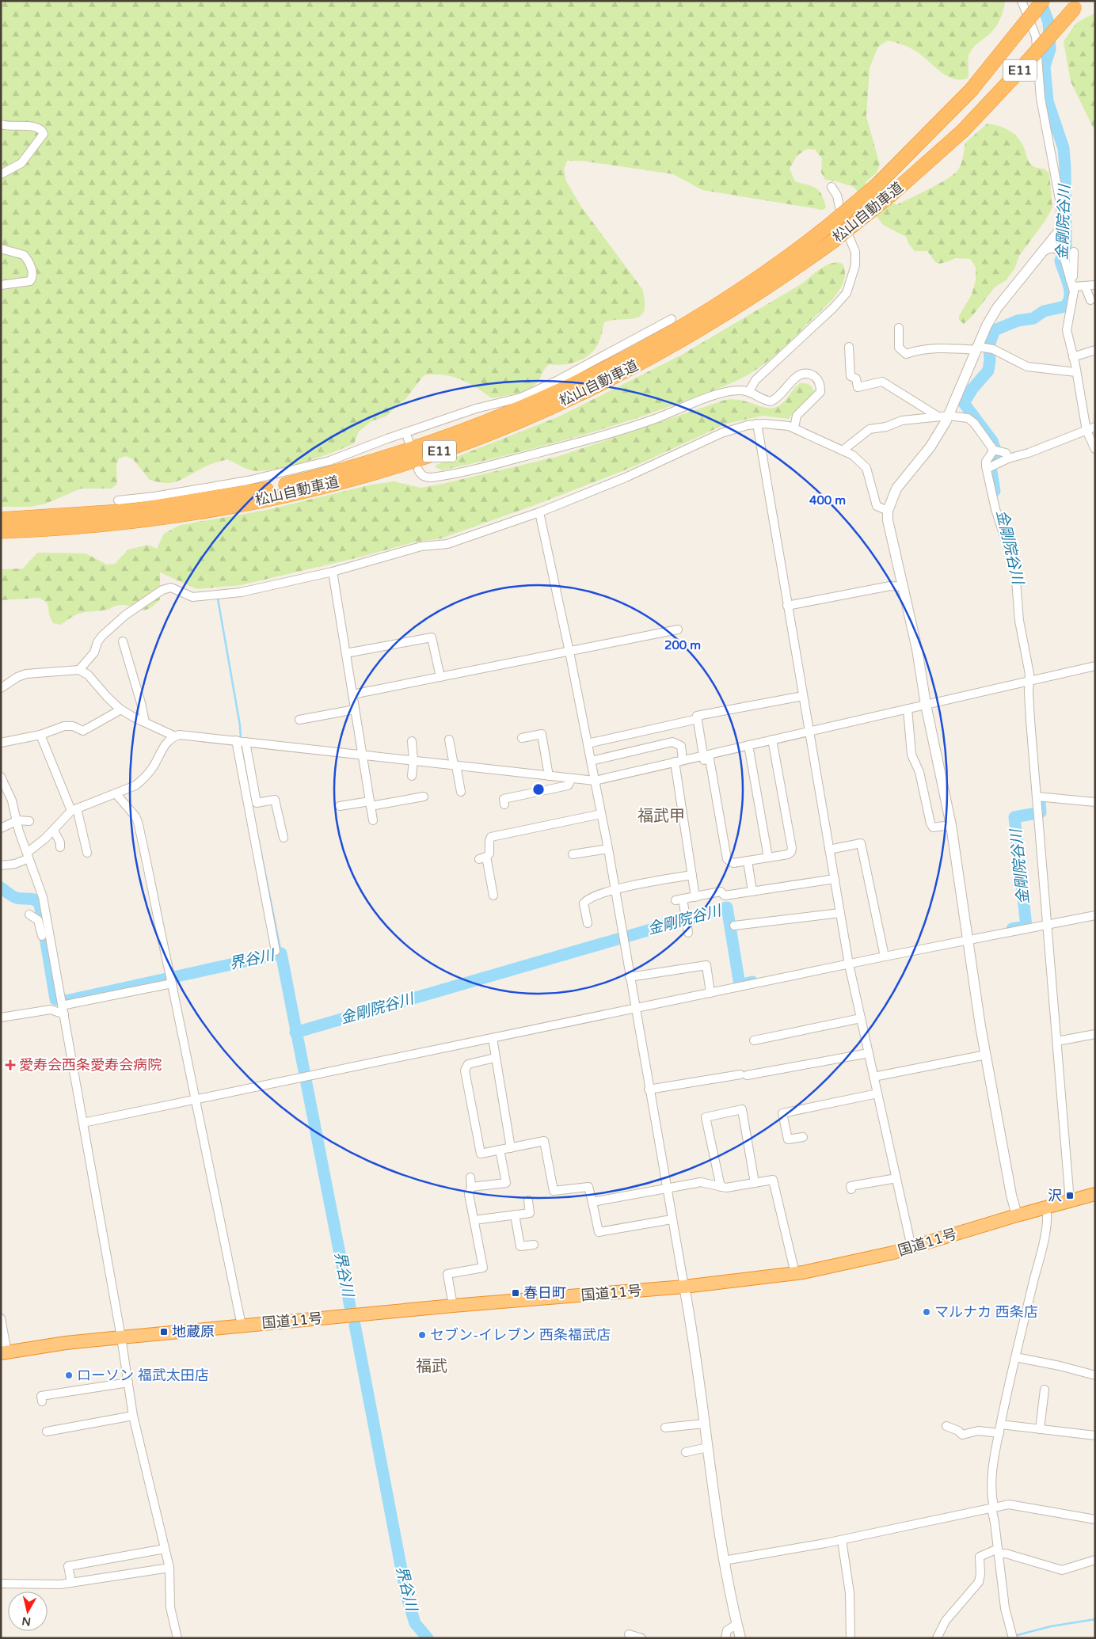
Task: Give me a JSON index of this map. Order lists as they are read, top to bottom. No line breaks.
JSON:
{"streets":{"highway":["E11","松山自動車道","国道11号"]},"districts":["福武甲","福武"],"water":["金剛院谷川","界谷川"],"places":{"health":["愛寿会西条愛寿会病院"],"transit":["沢","春日町","地蔵原"],"other":["マルナカ 西条店","セブン-イレブン 西条福武店","ローソン 福武太田店"]},"north":"bottom","rings":["400 m","200 m"]}
